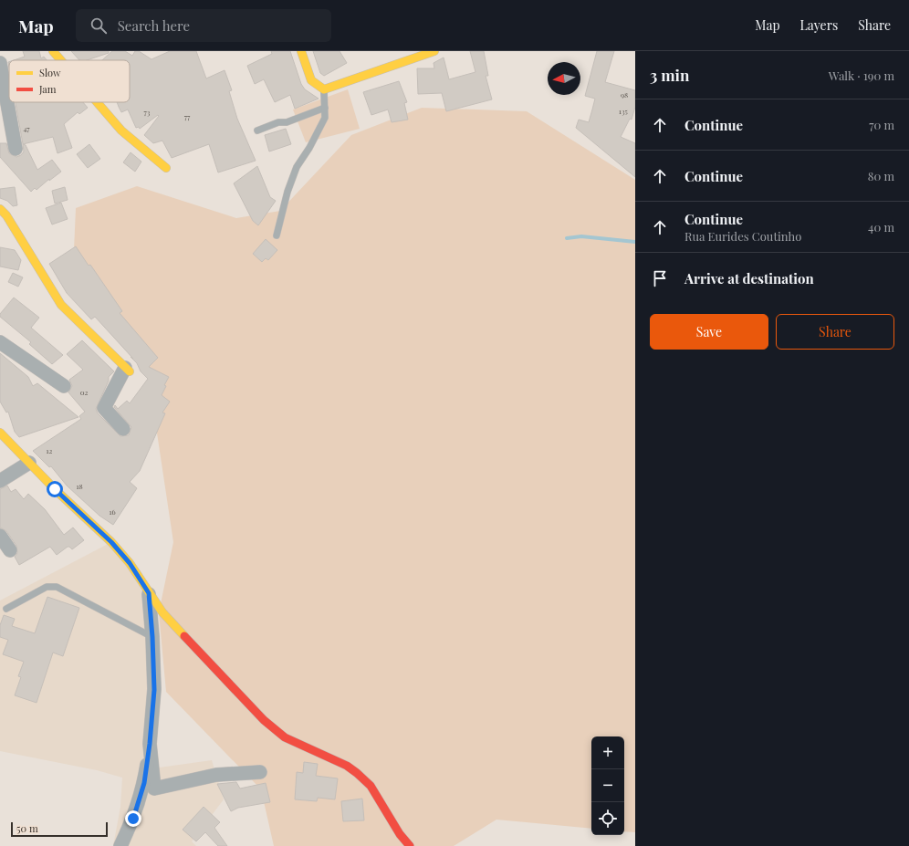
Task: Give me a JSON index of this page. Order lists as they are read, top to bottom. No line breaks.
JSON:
{"house_numbers":["98","135","73","77","47","02","12","18","16"],"legend":["Slow","Jam"],"scale_bar":"50 m","north":"left","page":{"header":"Map","search":"Search here","nav":["Map","Layers","Share"],"heading":["3 min","Walk · 190 m"],"list":[["Continue","70 m"],["Continue","80 m"],["Continue","Rua Eurides Coutinho","40 m"],"Arrive at destination"],"buttons":["Save","Share"],"map_buttons":["+","−"],"scale":"50 m"}}
